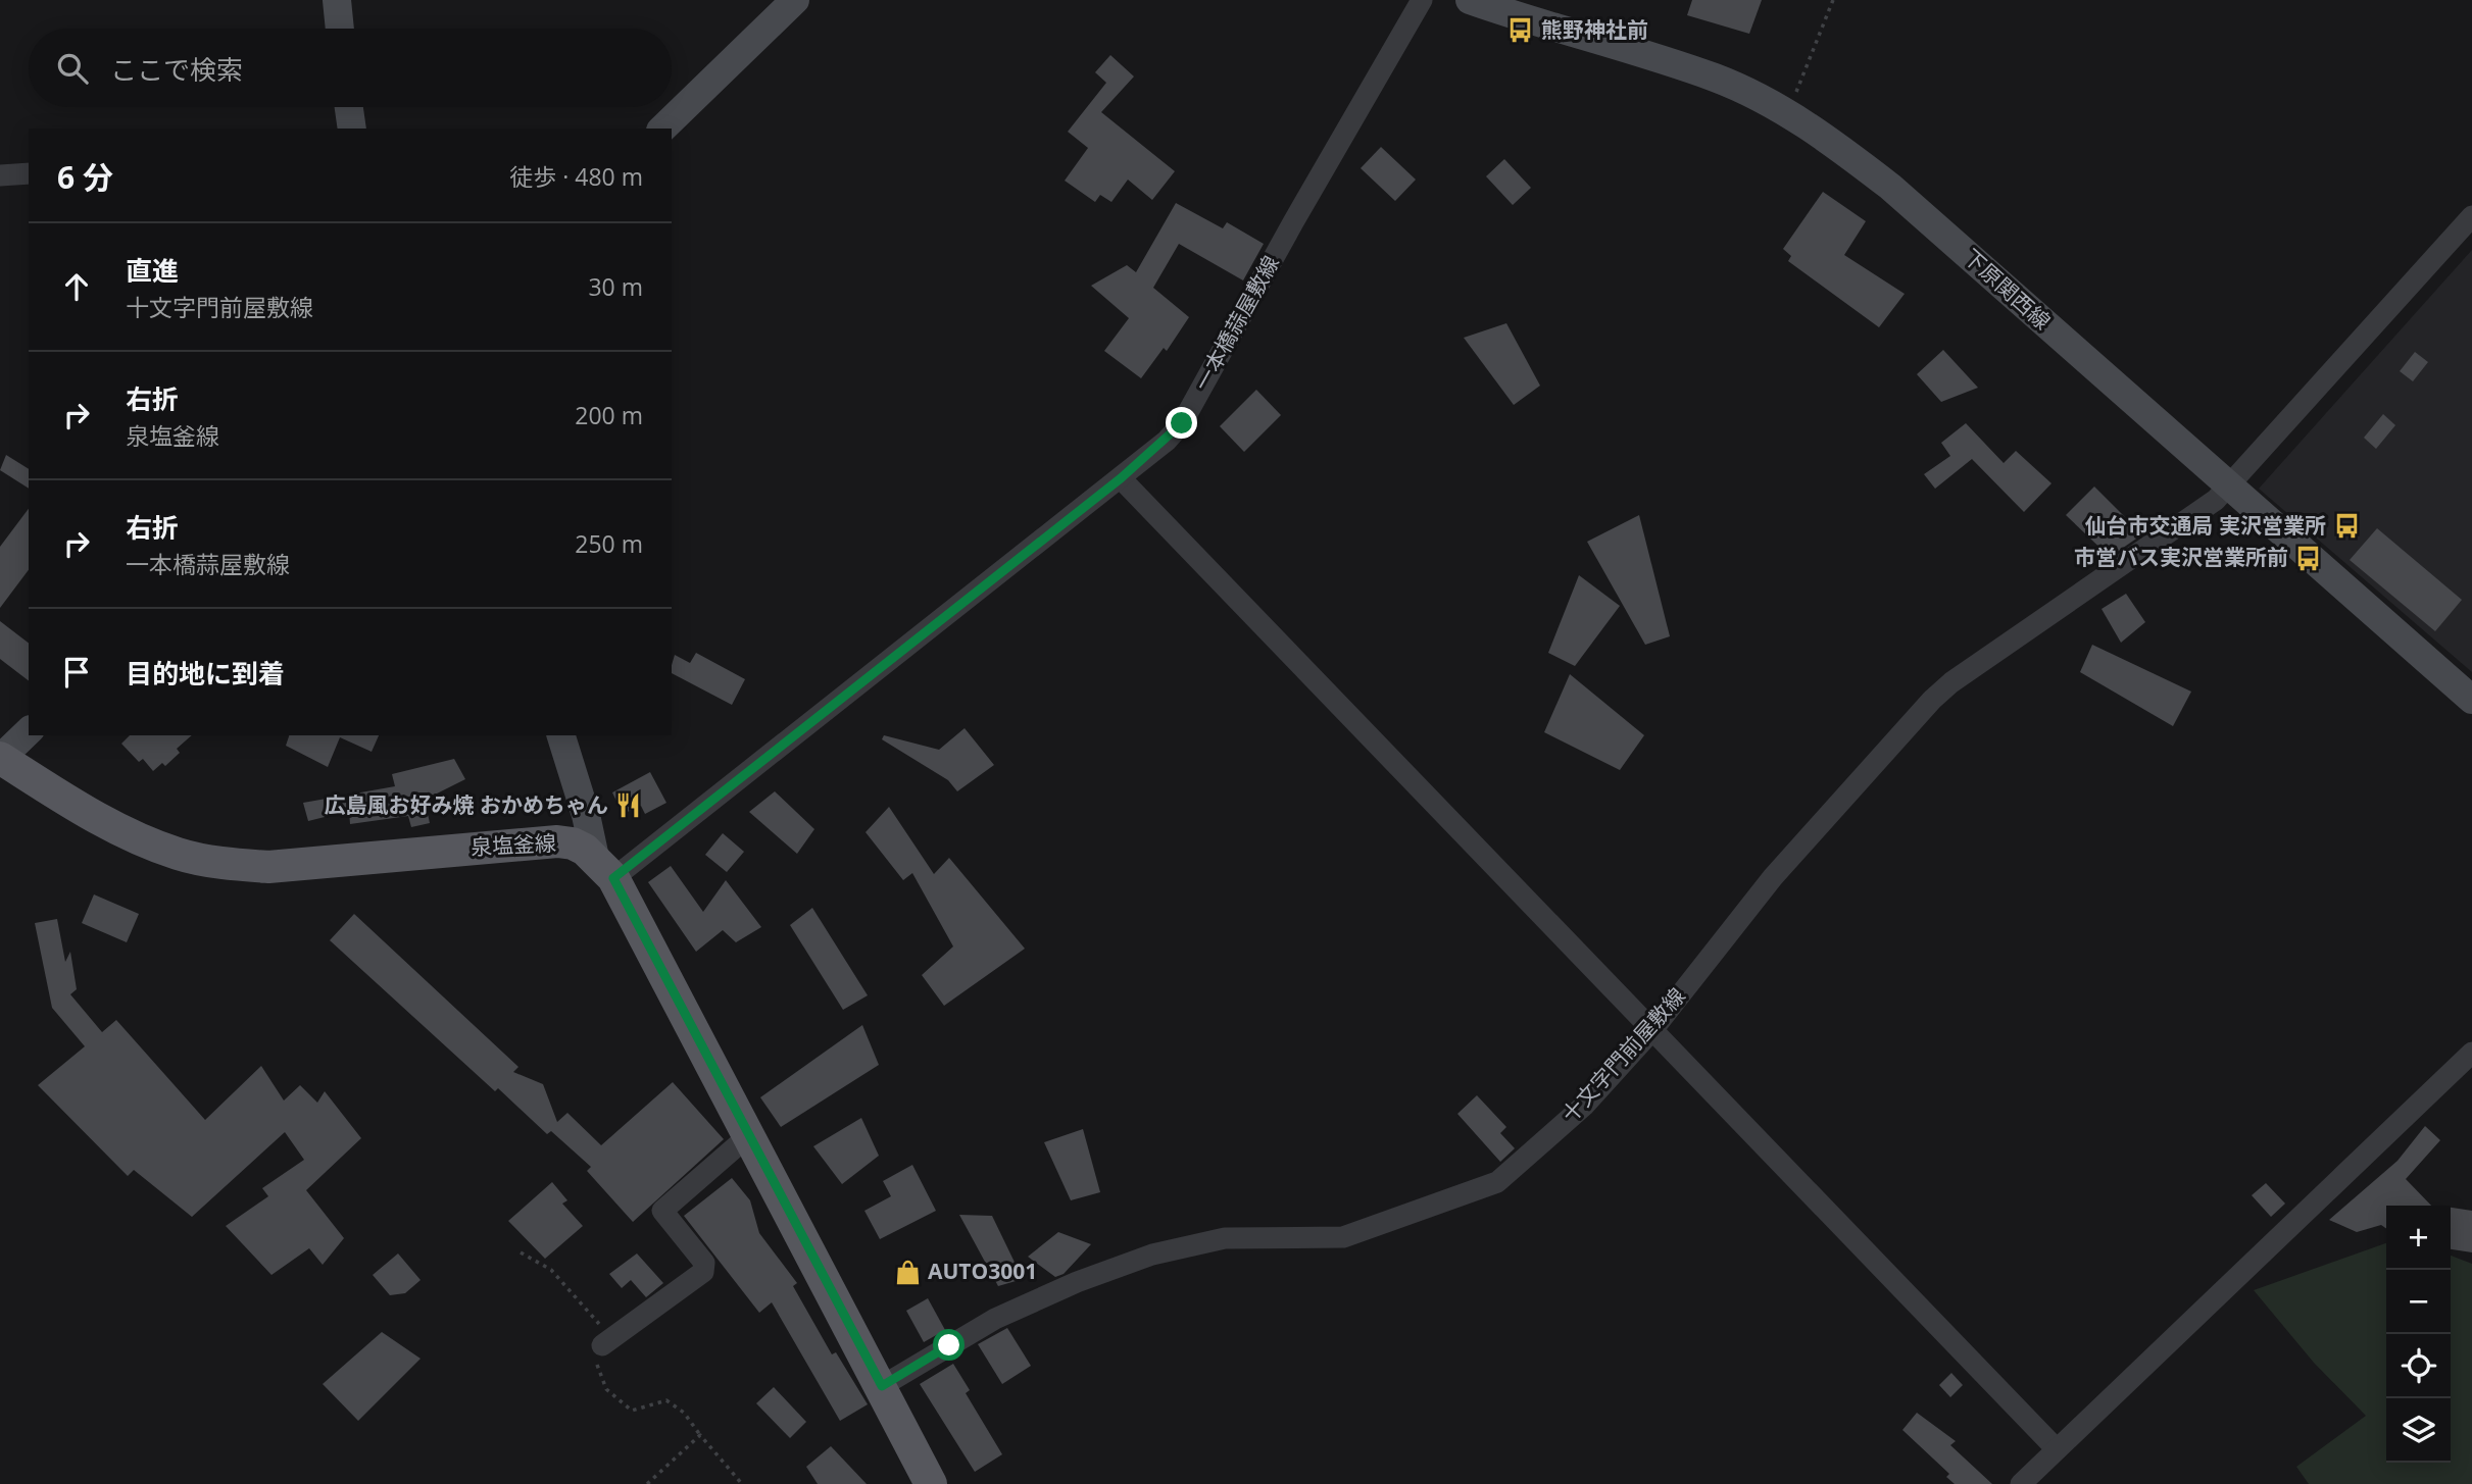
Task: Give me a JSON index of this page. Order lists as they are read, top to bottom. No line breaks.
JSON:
{"streets":{"main road":["泉塩釜線"],"street":["下原関西線","一本橋蒜屋敷線","十文字門前屋敷線"]},"crossings":[["下原関西線","十文字門前屋敷線"],["一本橋蒜屋敷線","泉塩釜線"]],"places":{"bus stop":["熊野神社前","仙台市交通局 実沢営業所","市営バス実沢営業所前"],"restaurant":["広島風お好み焼 おかめちゃん"],"shop":["AUTO3001"]},"page":{"search":"ここで検索","heading":["6 分","徒歩 · 480 m"],"list":[["直進","十文字門前屋敷線","30 m"],["右折","泉塩釜線","200 m"],["右折","一本橋蒜屋敷線","250 m"],"目的地に到着"],"map_buttons":["+","−"]}}
